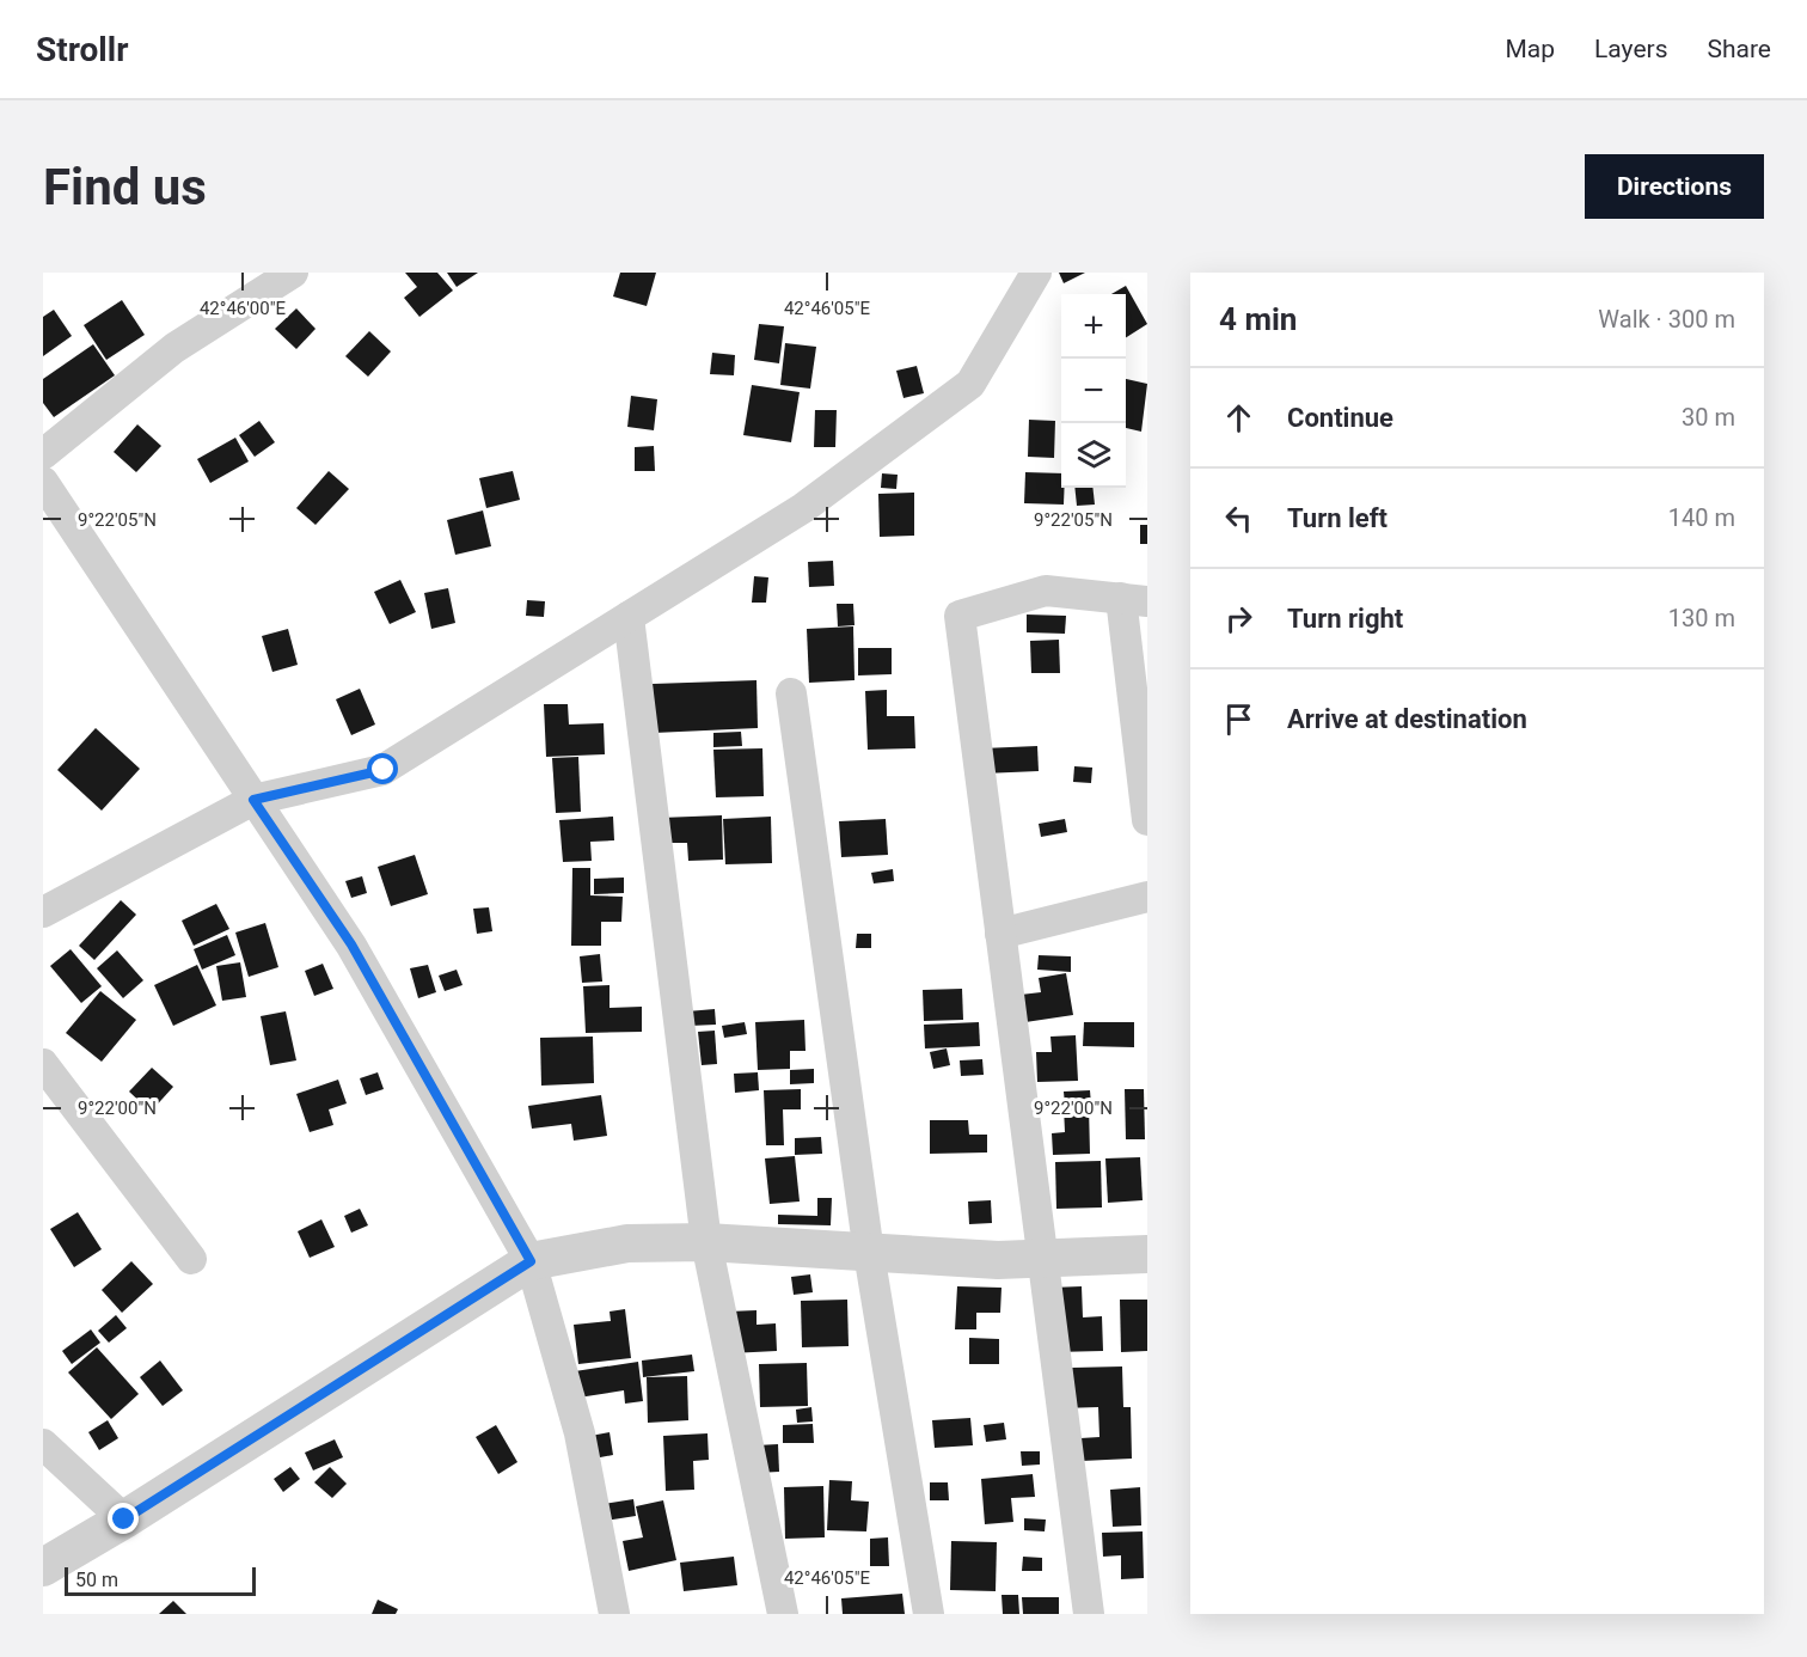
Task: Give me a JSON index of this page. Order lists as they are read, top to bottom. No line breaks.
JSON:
{"scale_bar":"50 m","page":{"header":"Strollr","nav":["Map","Layers","Share"],"buttons":"Directions","title":"Find us","heading":["4 min","Walk · 300 m"],"map_buttons":["+","−"],"list":[["Continue","30 m"],["Turn left","140 m"],["Turn right","130 m"],"Arrive at destination"],"scale":"50 m"},"coordinates":["42°46'00\"E","42°46'05\"E","9°22'05\"N","9°22'00\"N"]}
